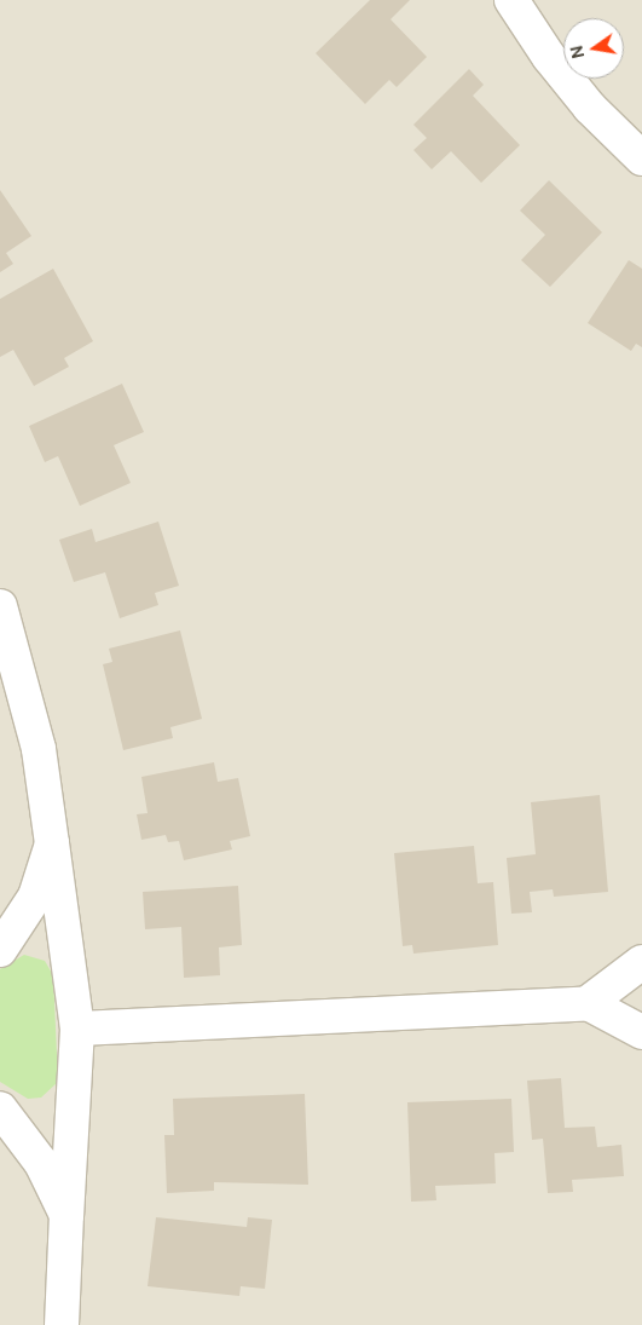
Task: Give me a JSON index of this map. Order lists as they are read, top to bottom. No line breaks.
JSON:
{"north":"left"}
